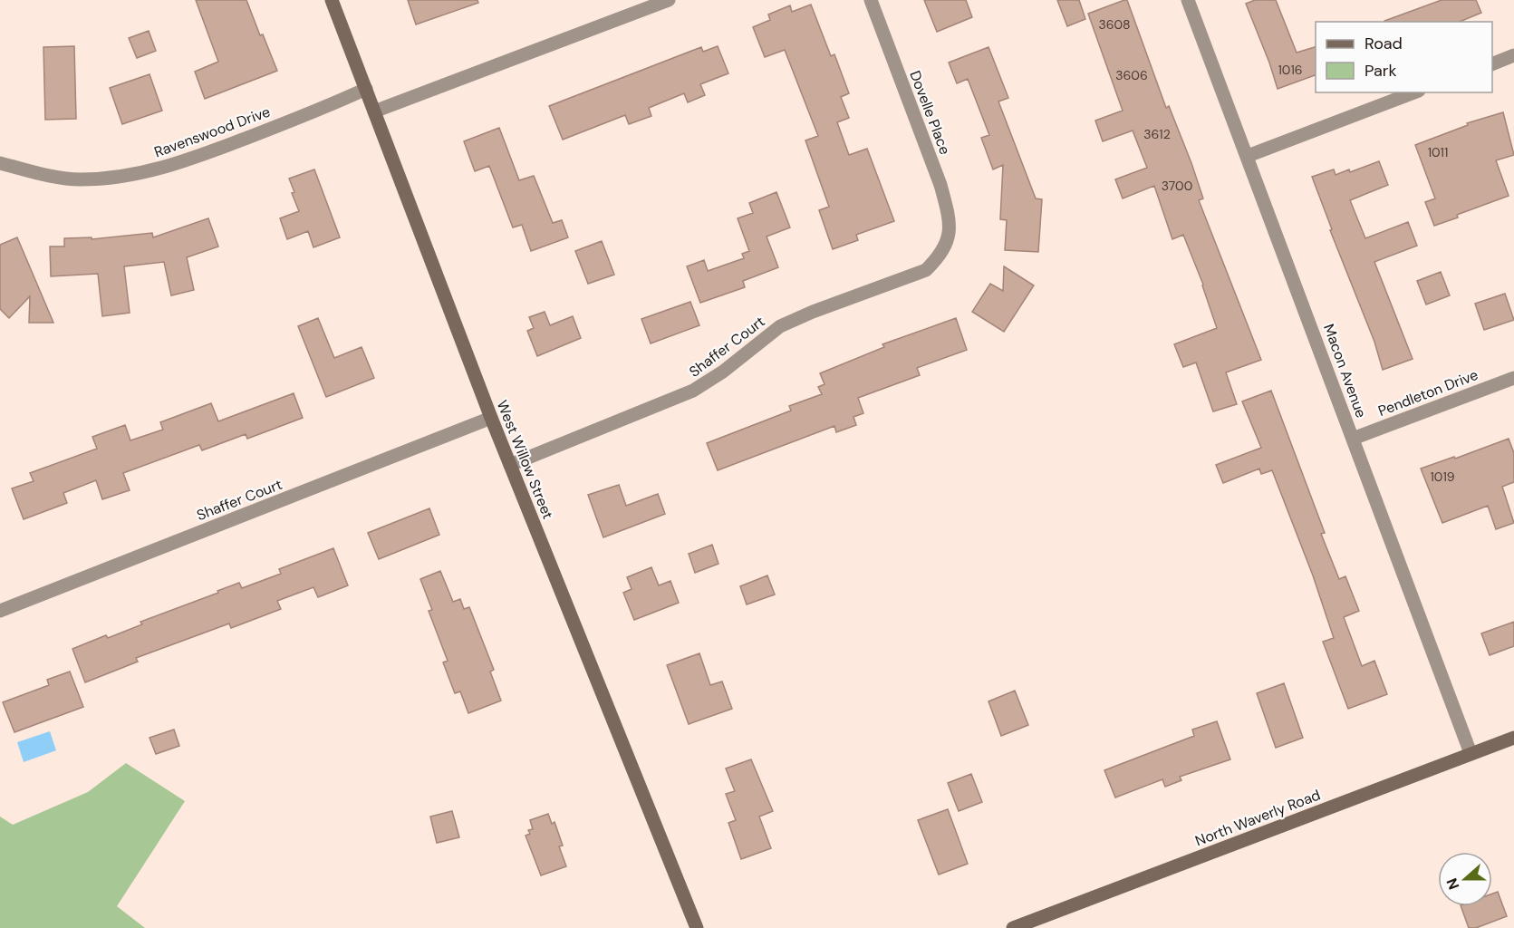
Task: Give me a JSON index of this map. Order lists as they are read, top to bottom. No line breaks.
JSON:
{"streets":{"street":["Dovelle Place","Ravenswood Drive","Shaffer Court","Macon Avenue","Pendleton Drive","West Willow Street","North Waverly Road"]},"crossings":[["Dovelle Place","Shaffer Court"],["Ravenswood Drive","West Willow Street"],["Shaffer Court","West Willow Street"],["Macon Avenue","Pendleton Drive"],["Macon Avenue","North Waverly Road"]],"house_numbers":["3608","1016","3606","3612","1011","3700","1019"],"legend":["Road","Park"],"north":"left"}
